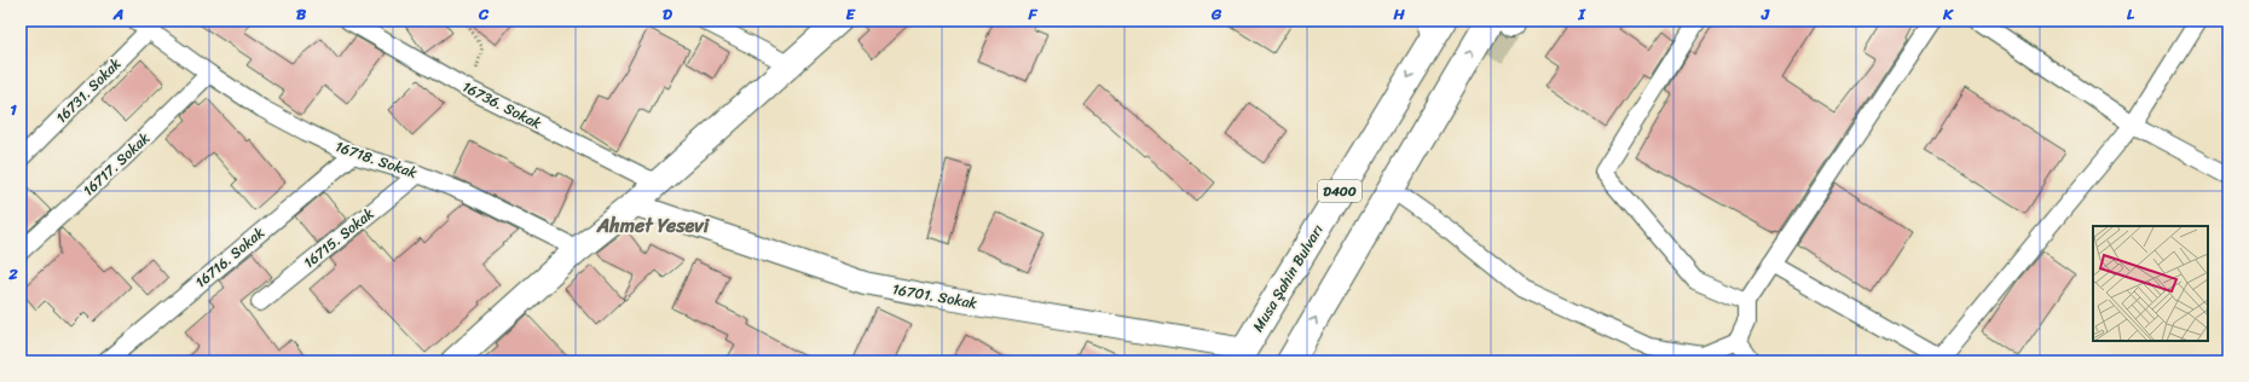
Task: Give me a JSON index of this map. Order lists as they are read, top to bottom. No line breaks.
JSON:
{"streets":{"highway":["D400","Musa Şahin Bulvarı"],"street":["16731. Sokak","16736. Sokak","16718. Sokak","16717. Sokak","16715. Sokak","16716. Sokak","16701. Sokak"]},"crossings":[["16731. Sokak","16718. Sokak"],["16718. Sokak","16717. Sokak"],["16718. Sokak","16715. Sokak"],["16718. Sokak","16716. Sokak"],["Musa Şahin Bulvarı","16701. Sokak"]],"districts":["Ahmet Yesevi"],"grid":{"columns":["A","B","C","D","E","F","G","H","I","J","K","L"],"rows":["1","2"]}}
